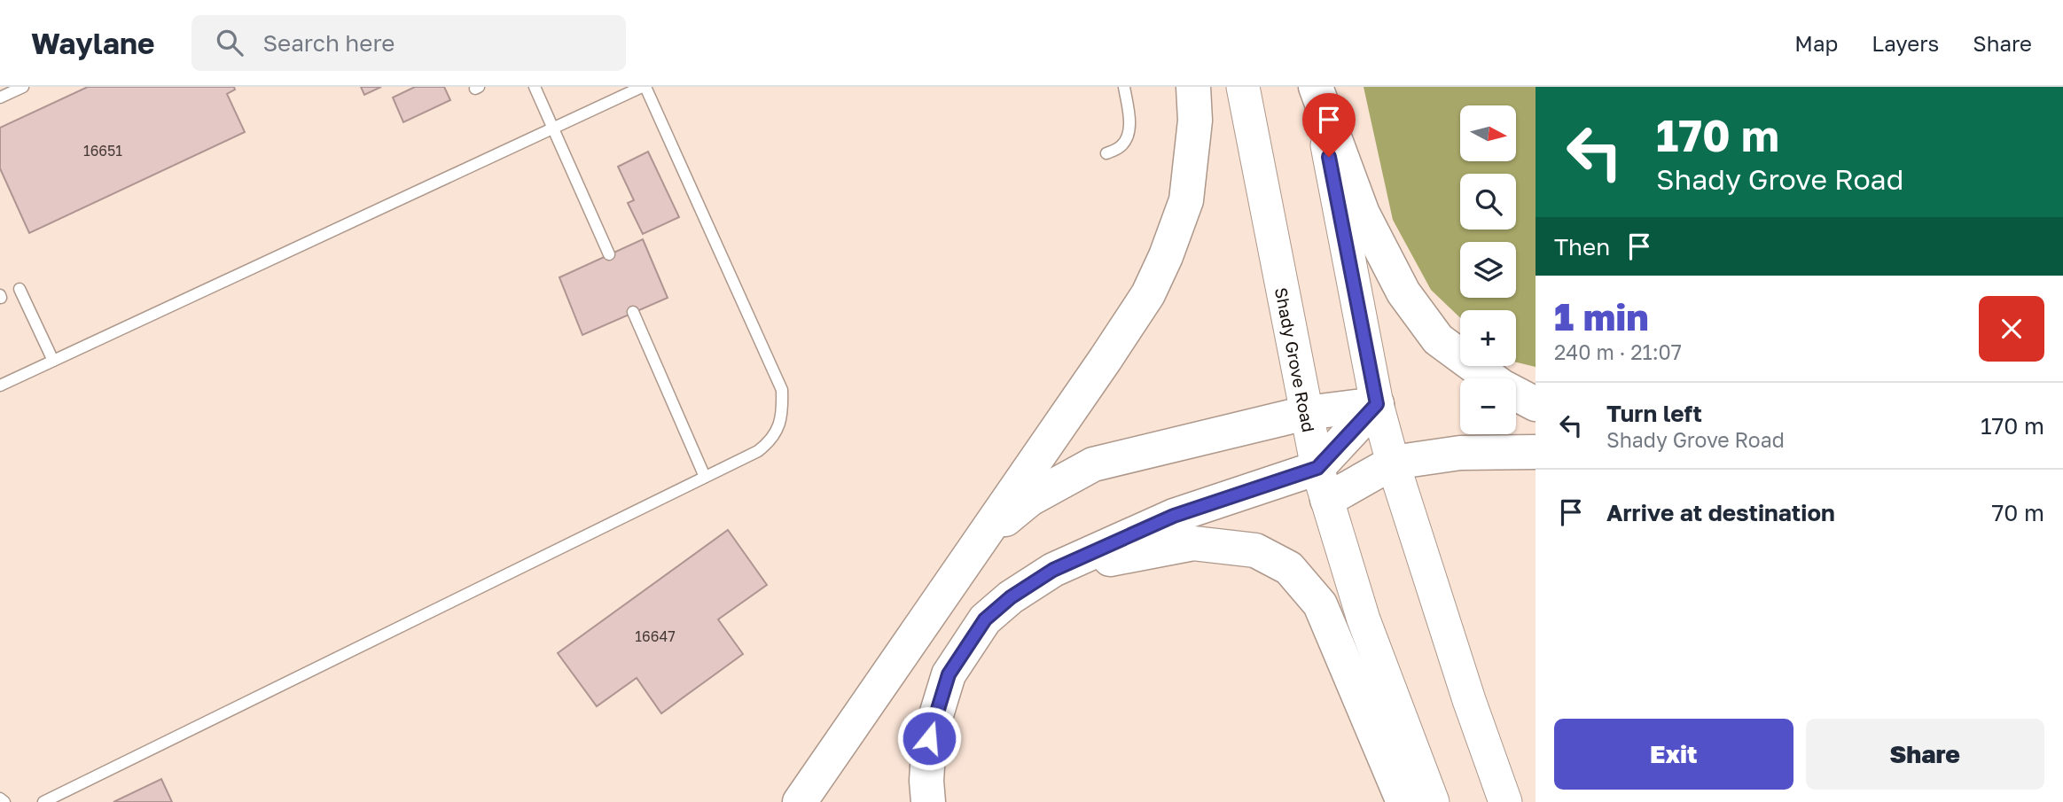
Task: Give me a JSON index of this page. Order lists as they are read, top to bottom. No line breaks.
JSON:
{"streets":{"main road":["Shady Grove Road"]},"house_numbers":["16651","16647"],"north":"right","page":{"header":"Waylane","search":"Search here","nav":["Map","Layers","Share"],"turn":["170 m","Shady Grove Road"],"map_buttons":["+","−"],"then":"Then","heading":["1 min","240 m · 21:07"],"list":[{"name":"Turn left","note":"Shady Grove Road","value":"170 m"},{"name":"Arrive at destination","value":"70 m"}],"buttons":["Exit","Share"]}}
